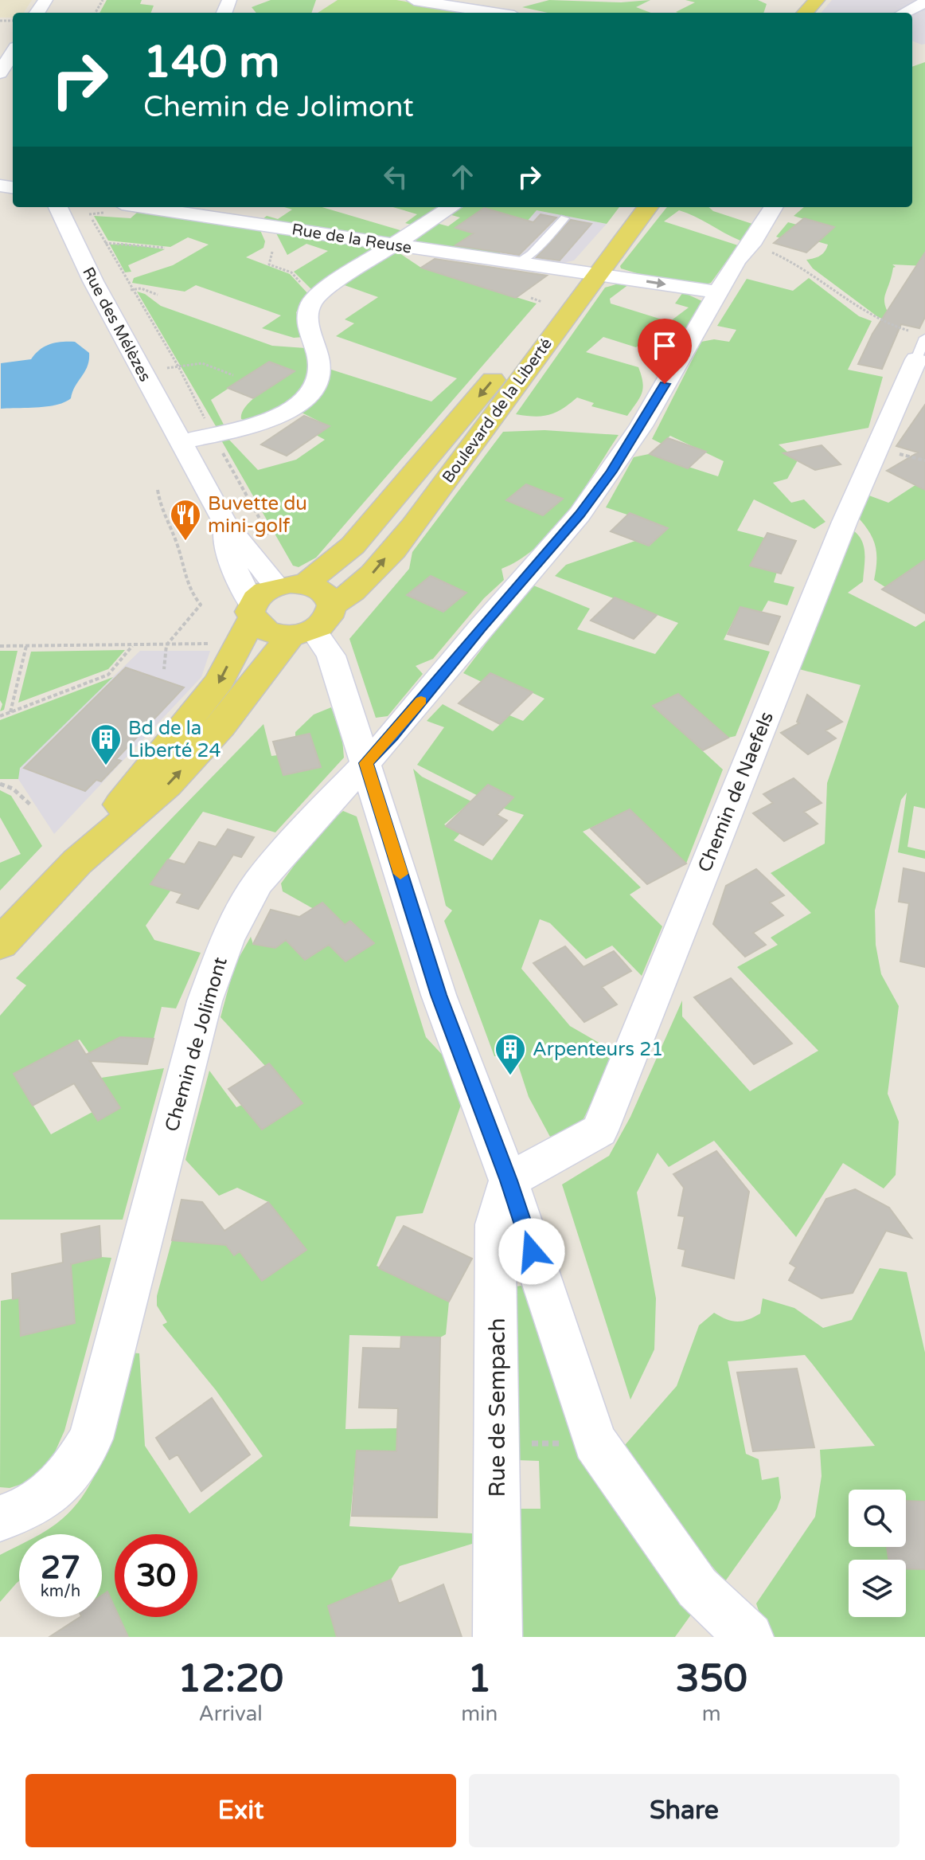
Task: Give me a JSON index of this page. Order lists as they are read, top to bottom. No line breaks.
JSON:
{"streets":{"main road":["Boulevard de la Liberté"],"street":["Rue de la Reuse","Rue des Mélèzes","Chemin de Naefels","Chemin de Jolimont","Rue de Sempach"]},"crossings":[["Rue de la Reuse","Boulevard de la Liberté"],["Rue de la Reuse","Chemin de Jolimont"],["Rue des Mélèzes","Boulevard de la Liberté"],["Chemin de Naefels","Rue de Sempach"]],"places":{"restaurant":["Buvette du mini-golf"],"building":["Bd de la Liberté 24","Arpenteurs 21"]},"page":{"turn":["140 m","Chemin de Jolimont"],"speed":"27 km/h","limit":"30","eta":["12:20","Arrival","1","min","350","m"],"buttons":["Exit","Share"]}}
